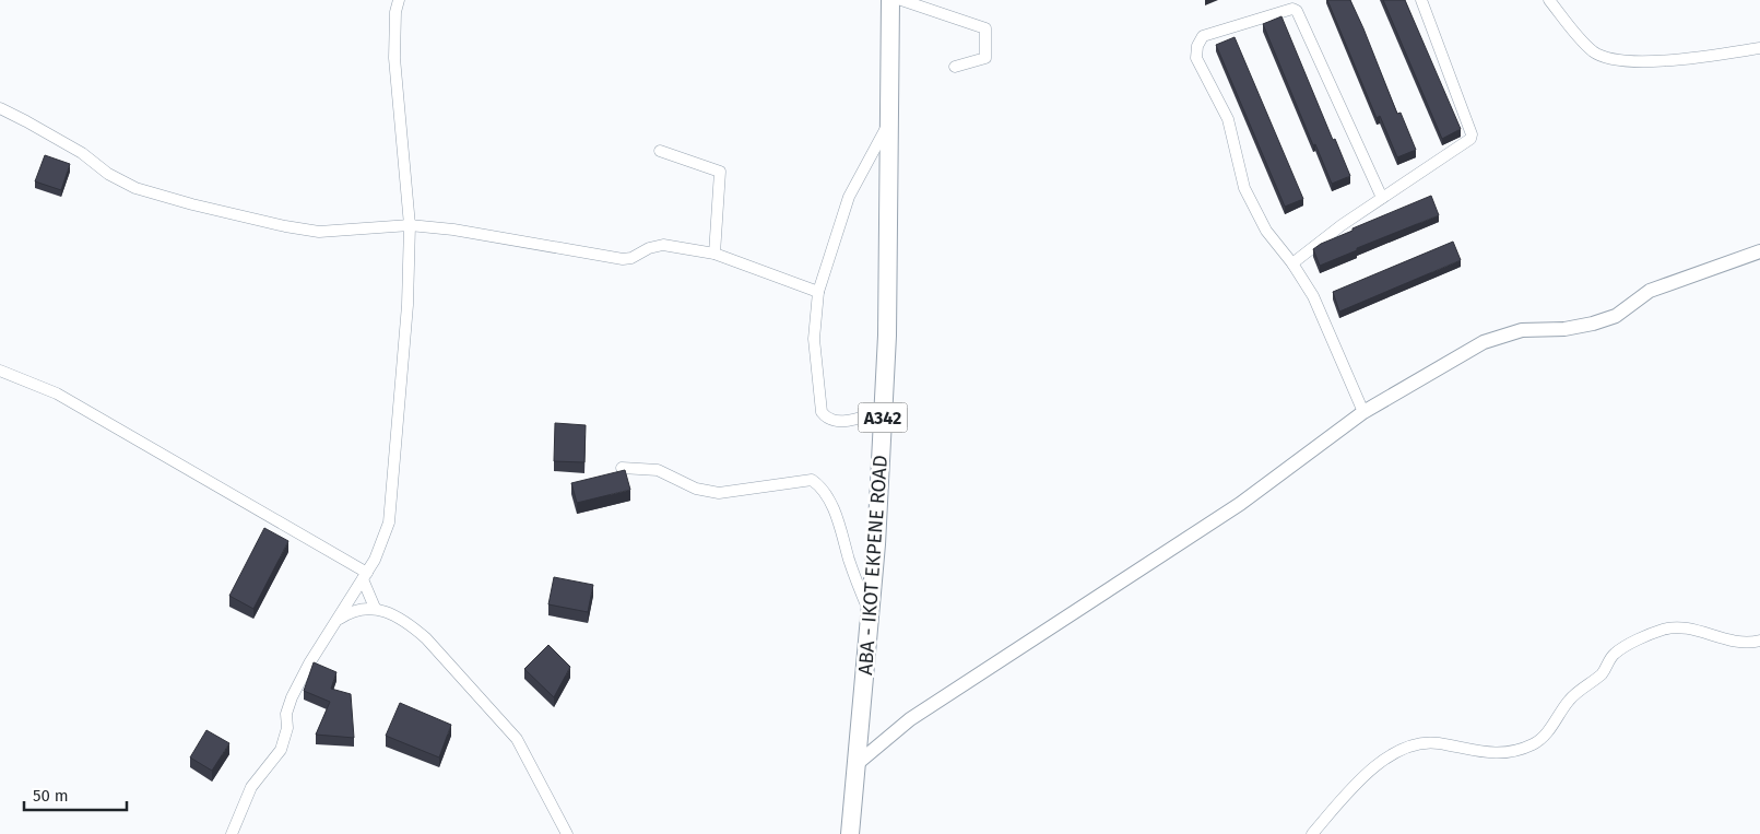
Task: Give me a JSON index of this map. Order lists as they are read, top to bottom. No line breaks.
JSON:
{"streets":{"highway":["A342","ABA - IKOT EKPENE ROAD"]},"scale_bar":"50 m"}
